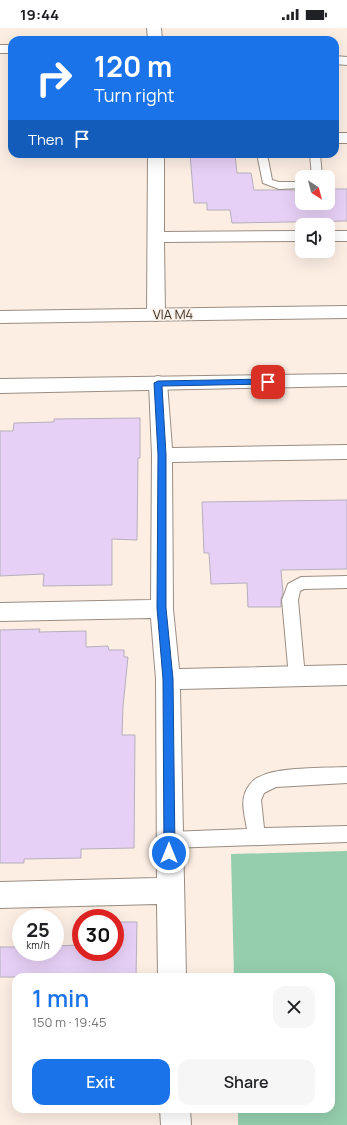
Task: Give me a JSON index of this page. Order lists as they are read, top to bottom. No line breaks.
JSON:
{"streets":{"street":["VIA M4"]},"north":"bottom right","page":{"status":"19:44","turn":["120 m","Turn right"],"then":"Then","speed":"25 km/h","limit":"30","heading":["1 min","150 m · 19:45"],"buttons":["Exit","Share"]}}
